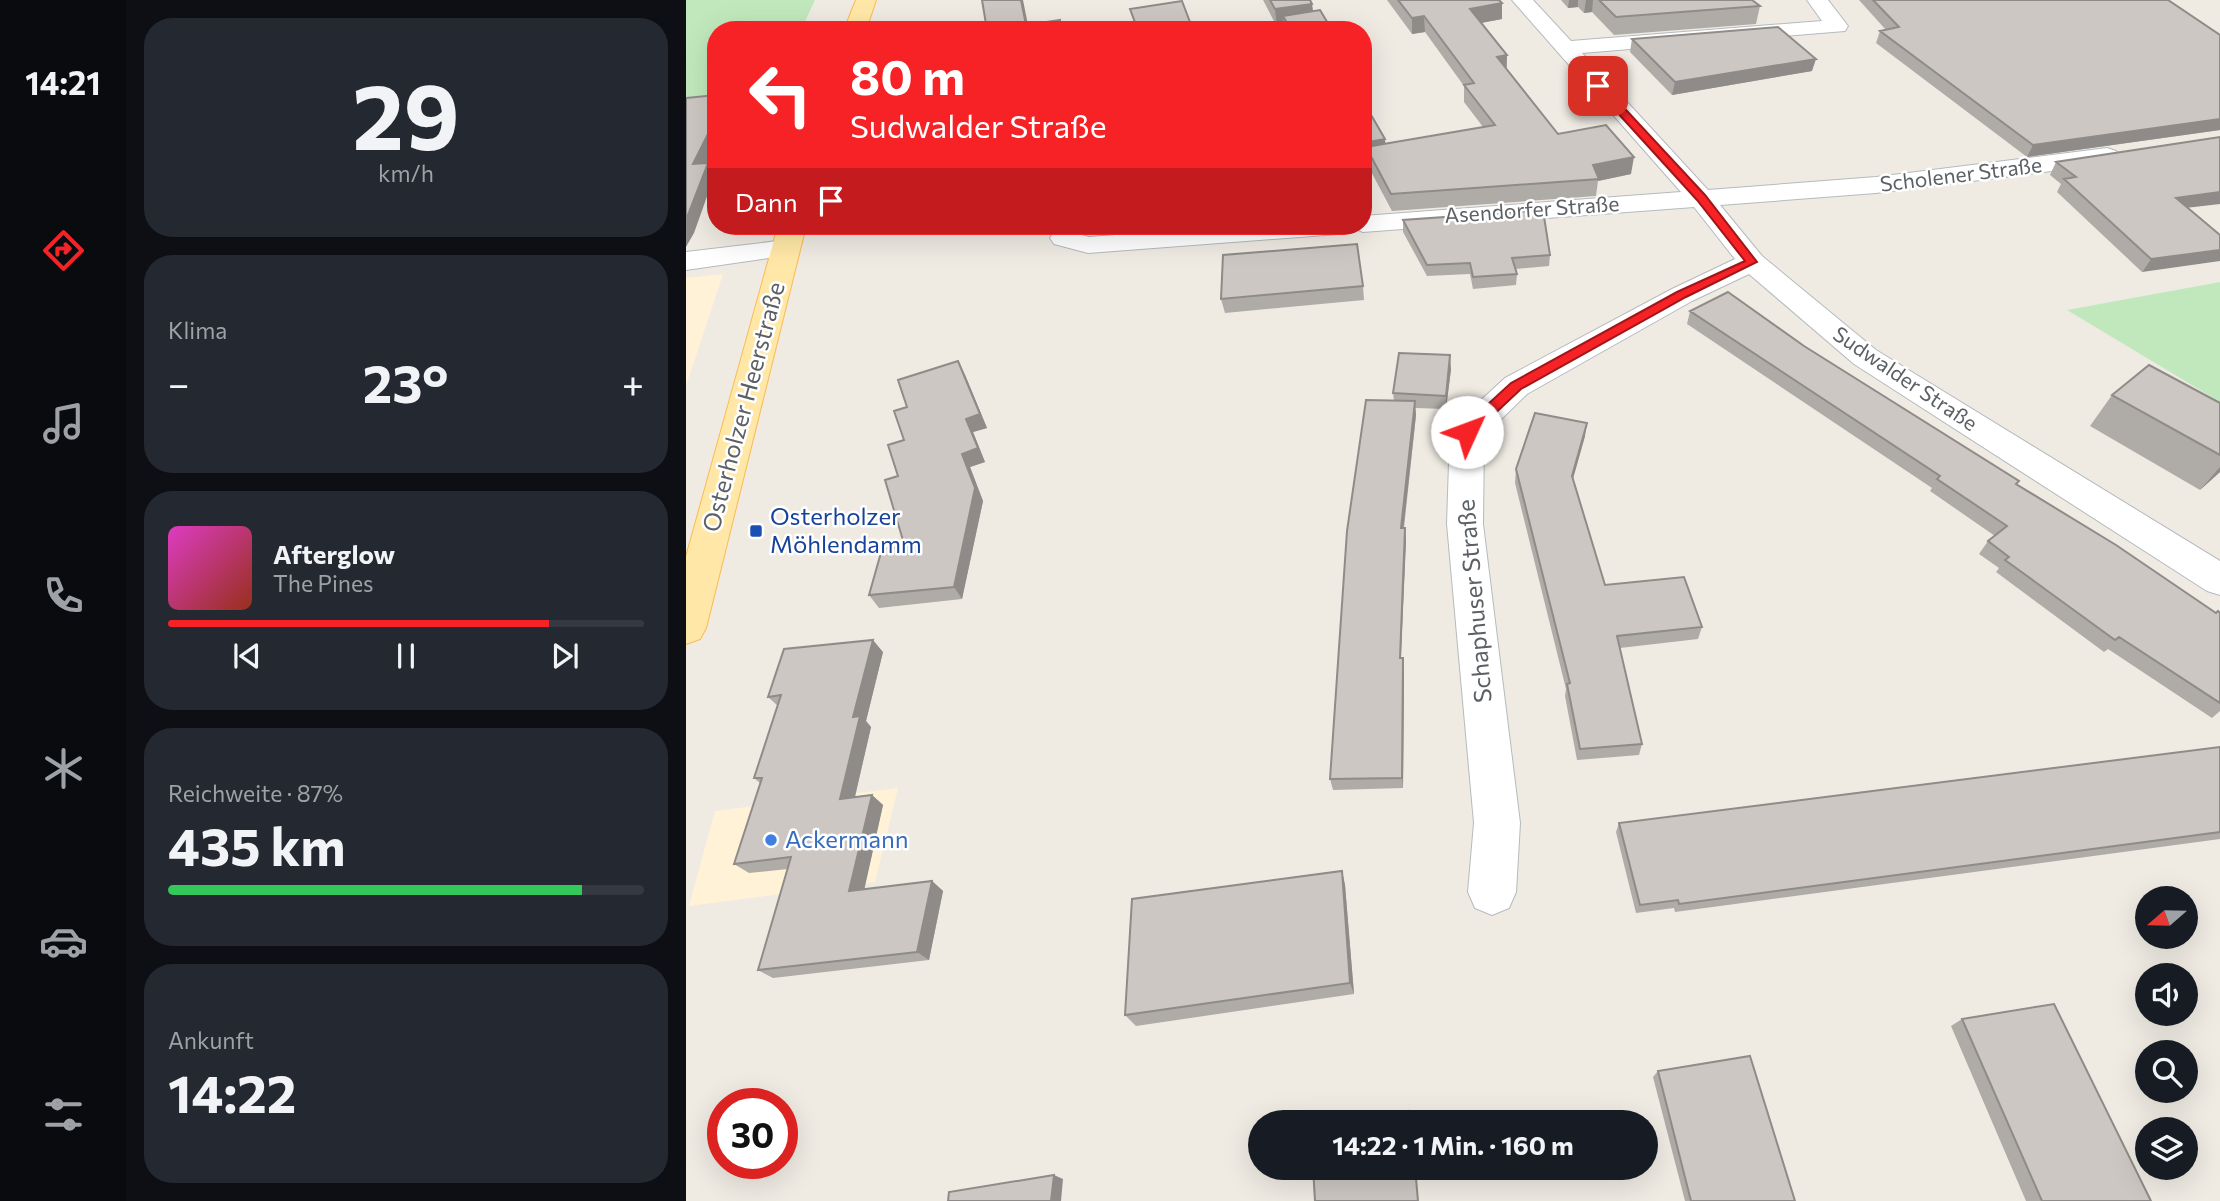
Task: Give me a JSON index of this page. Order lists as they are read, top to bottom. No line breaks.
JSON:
{"streets":{"main road":["Osterholzer Heerstraße"],"street":["Scholener Straße","Asendorfer Straße","Sudwalder Straße","Schaphuser Straße"]},"crossings":[["Scholener Straße","Asendorfer Straße"],["Scholener Straße","Sudwalder Straße"],["Asendorfer Straße","Sudwalder Straße"],["Sudwalder Straße","Schaphuser Straße"]],"places":{"transit":["Osterholzer Möhlendamm"],"other":["Ackermann"]},"north":"left","page":{"tabs":"14:21","tile":[["29","km/h"],"Klima",["Reichweite · 87%","435 km"],["Ankunft","14:22"]],"turn":["80 m","Sudwalder Straße"],"then":"Dann","heat":["−","23°","+"],"song":["Afterglow","The Pines"],"limit":"30","trip":"14:22 · 1 Min. · 160 m"}}
